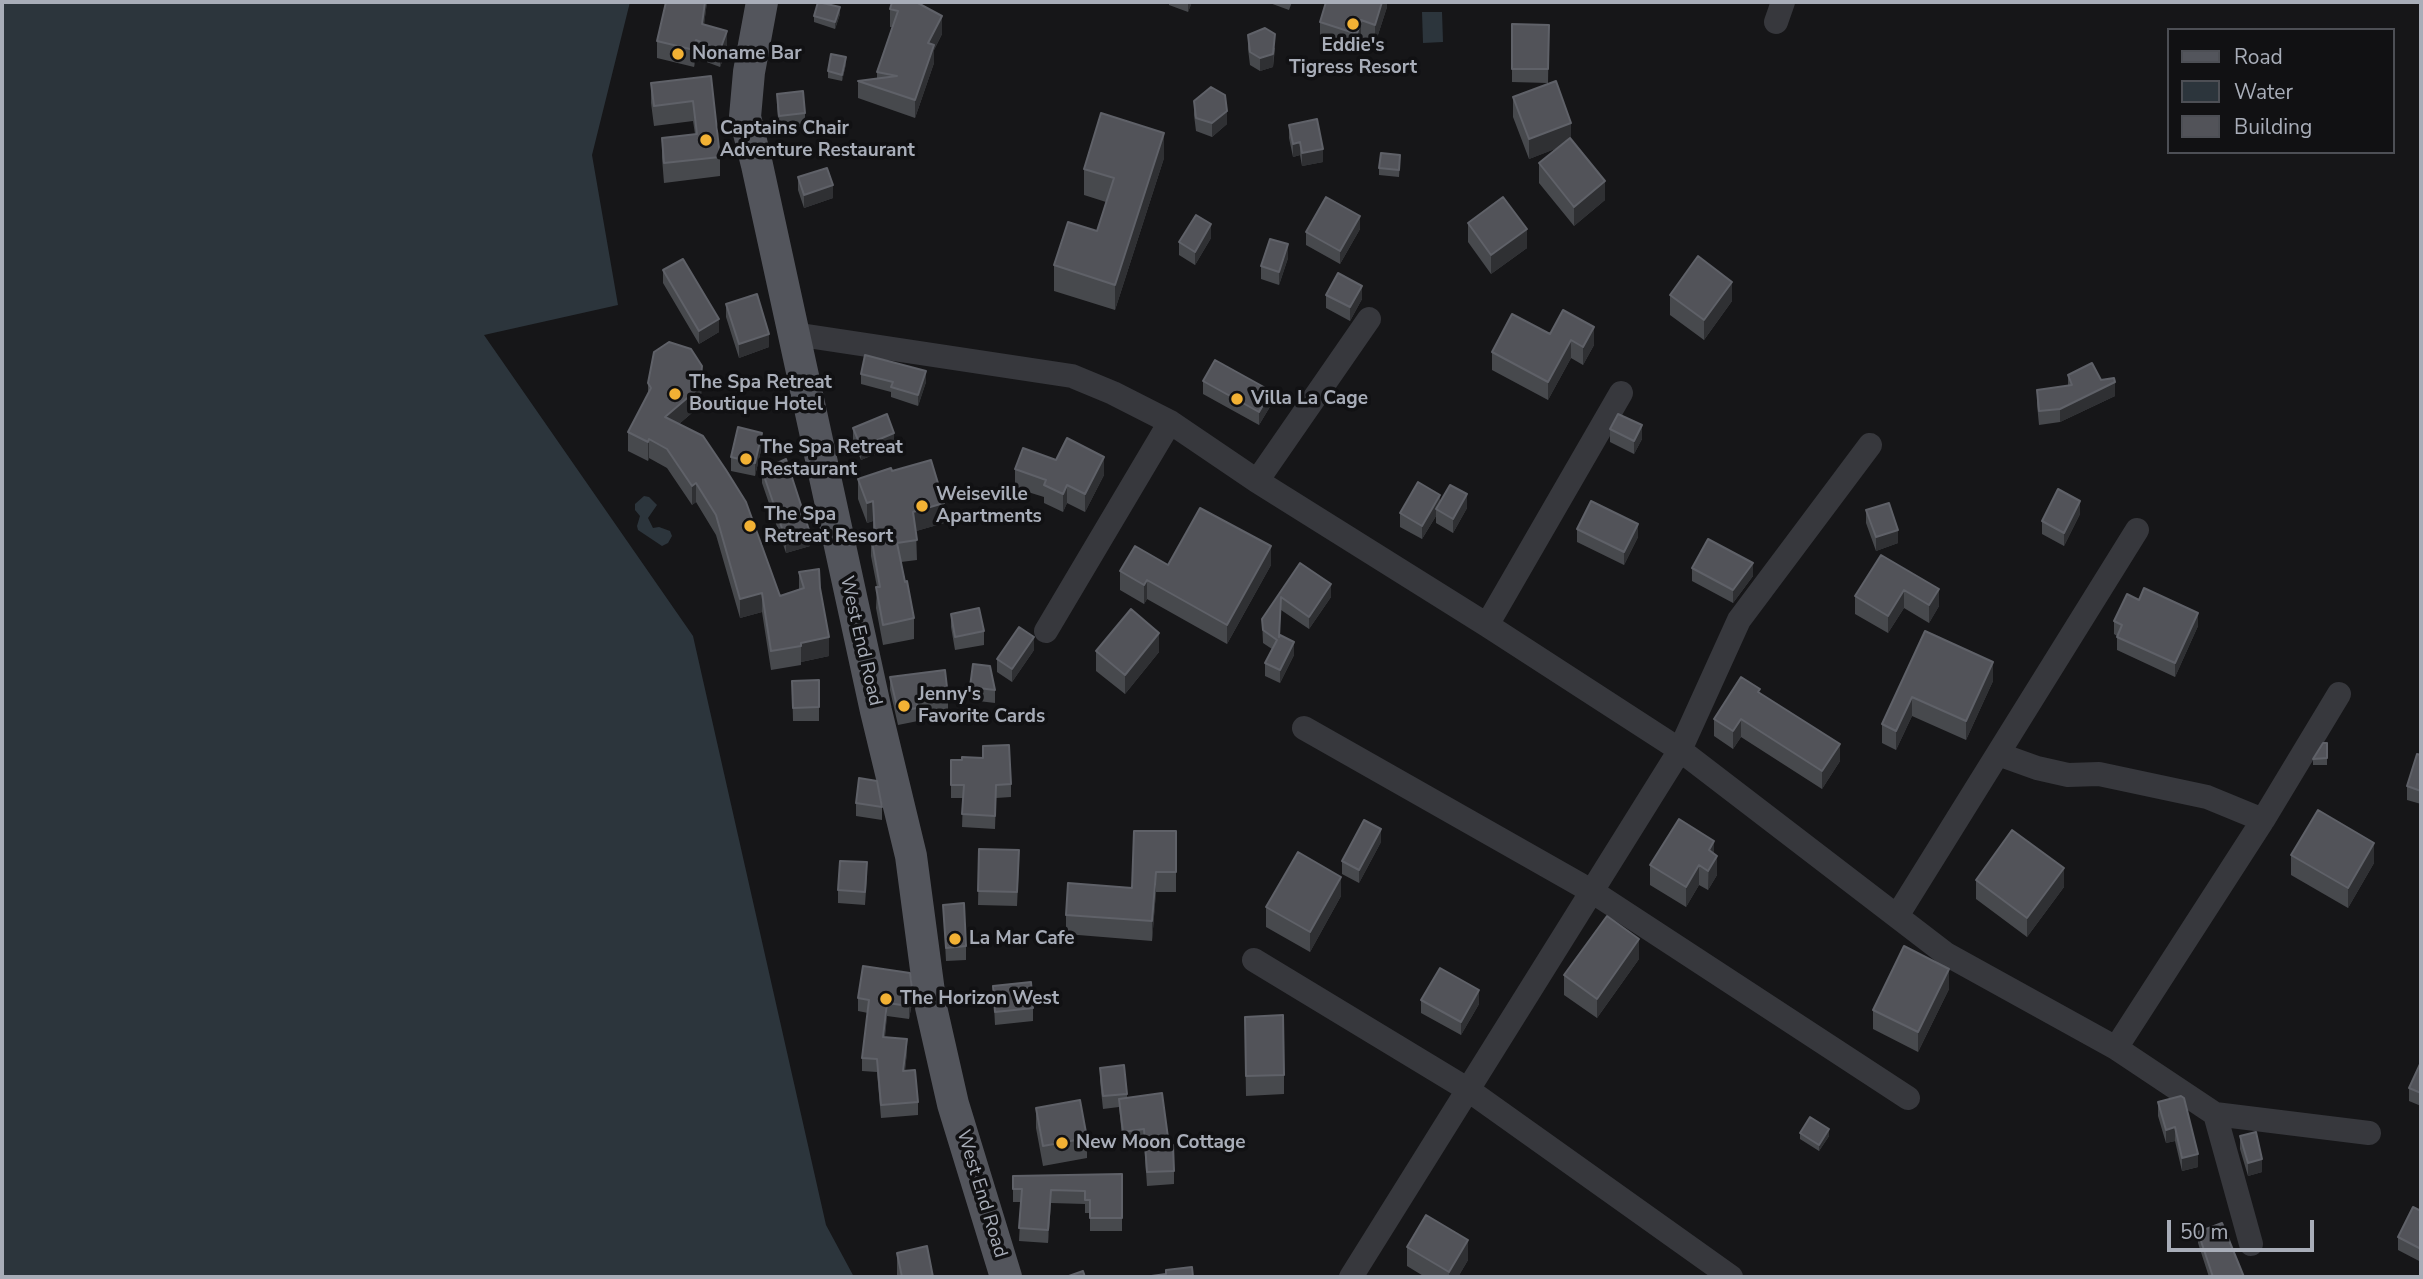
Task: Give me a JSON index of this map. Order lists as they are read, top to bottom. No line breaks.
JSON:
{"streets":{"main road":["West End Road"]},"places":["Eddie's Tigress Resort","Noname Bar","Captains Chair Adventure Restaurant","The Spa Retreat Boutique Hotel","Villa La Cage","The Spa Retreat Restaurant","Weiseville Apartments","The Spa Retreat Resort","Jenny's Favorite Cards","La Mar Cafe","The Horizon West","New Moon Cottage"],"legend":["Road","Water","Building"],"scale_bar":"50 m"}
